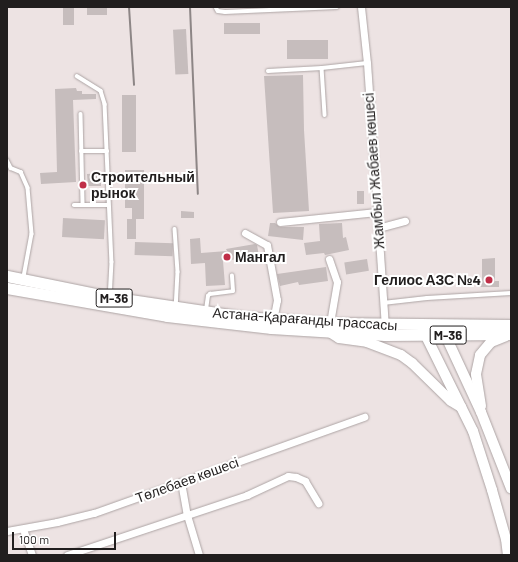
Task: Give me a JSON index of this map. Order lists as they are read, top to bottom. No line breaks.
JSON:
{"streets":{"main road":["M-36","Астана-Қарағанды трассасы"],"street":["Жамбыл Жабаев көшесі","Төлебаев көшесі"]},"crossings":[["Жамбыл Жабаев көшесі","Астана-Қарағанды трассасы"]],"places":["Строительный рынок","Мангал","Гелиос АЗС №4"],"scale_bar":"100 m"}
